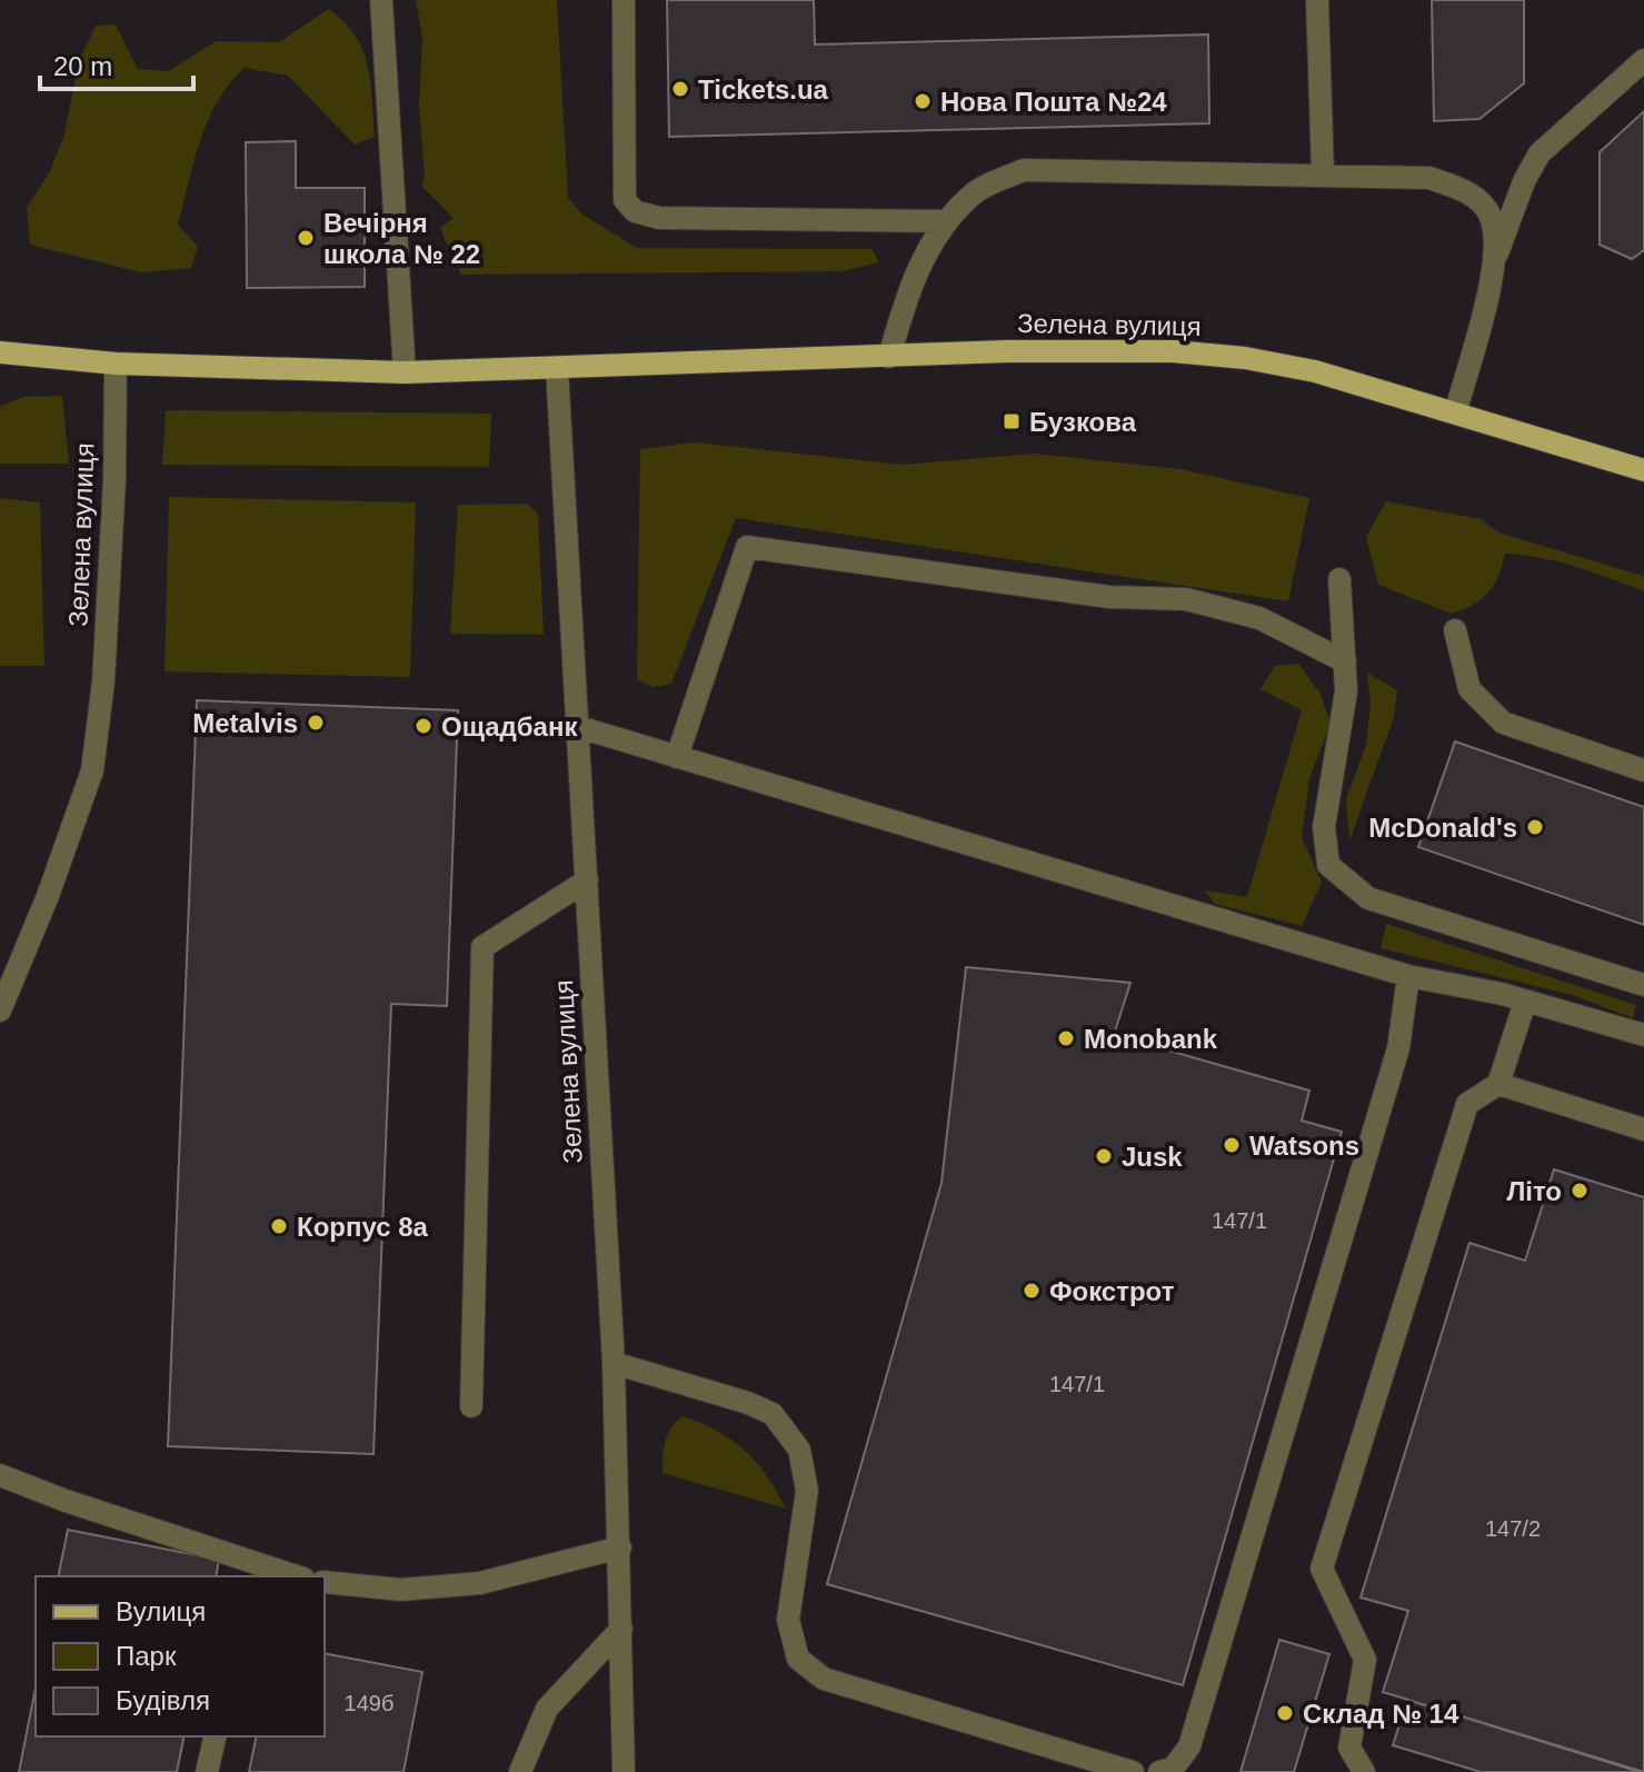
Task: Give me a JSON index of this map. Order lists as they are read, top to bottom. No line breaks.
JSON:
{"streets":{"main road":["Зелена вулиця"]},"places":{"other":["Tickets.ua","Нова Пошта №24","Вечірня школа № 22","Metalvis","Ощадбанк","McDonald's","Monobank","Watsons","Jusk","Літо","Корпус 8а","Фокстрот","Склад № 14"],"transit":["Бузкова"]},"house_numbers":["147/1","147/1","147/2","149б"],"legend":["Вулиця","Парк","Будівля"],"scale_bar":"20 m"}
